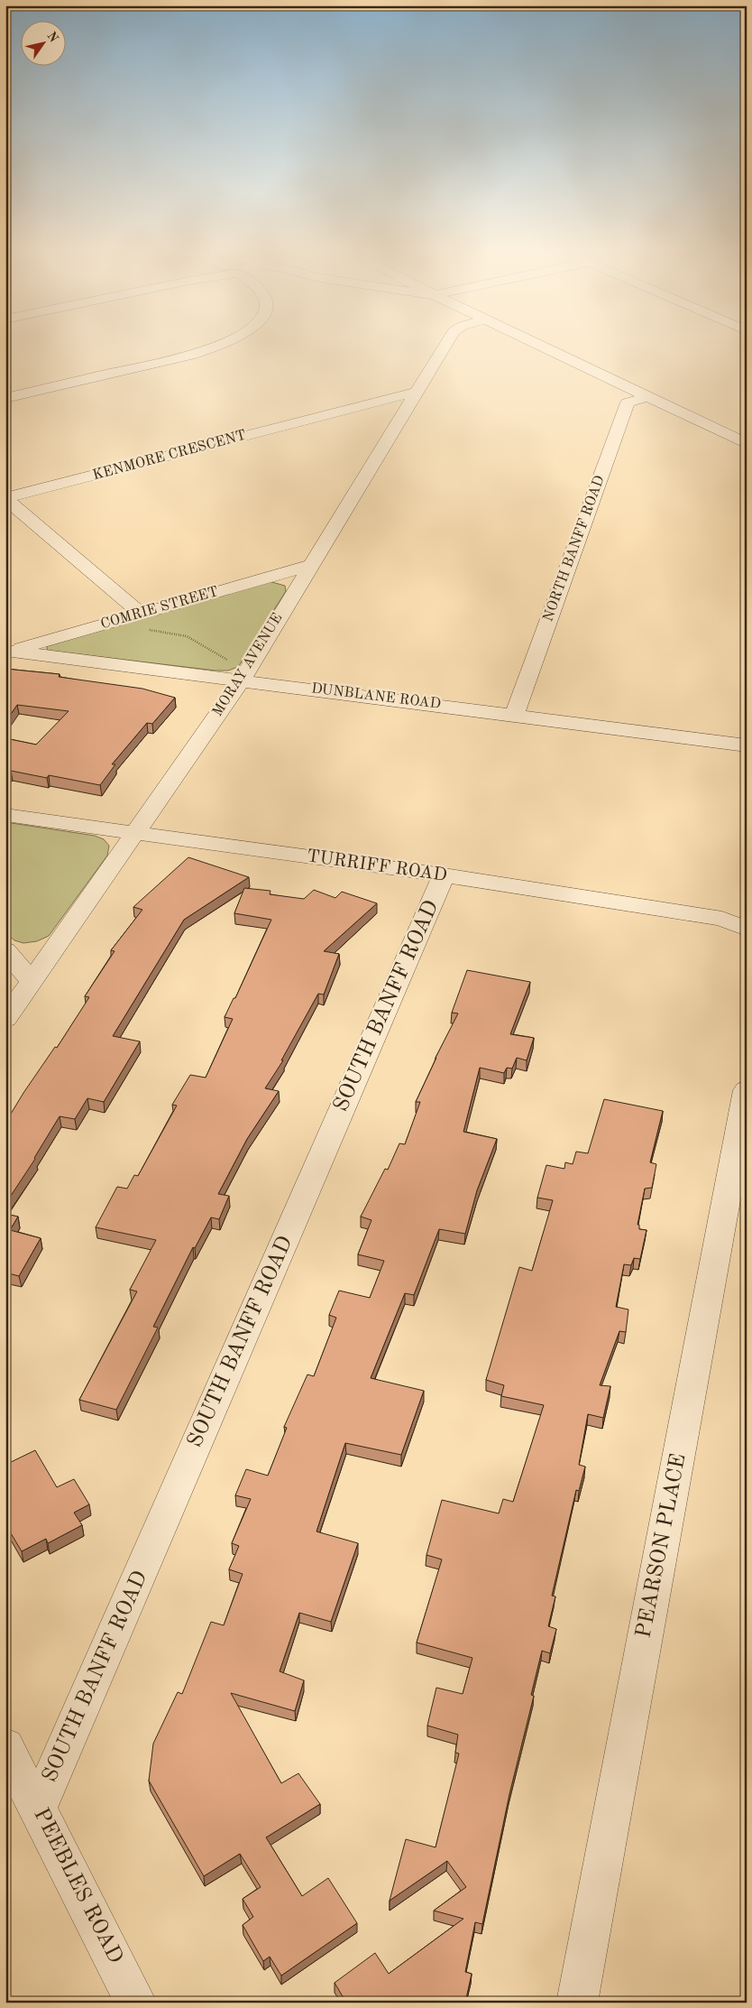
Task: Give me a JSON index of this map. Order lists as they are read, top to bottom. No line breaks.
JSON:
{"streets":{"street":["KENMORE CRESCENT","NORTH BANFF ROAD","COMRIE STREET","MORAY AVENUE","DUNBLANE ROAD","TURRIFF ROAD","SOUTH BANFF ROAD","PEARSON PLACE","PEEBLES ROAD"]},"crossings":[["KENMORE CRESCENT","MORAY AVENUE"],["NORTH BANFF ROAD","DUNBLANE ROAD"],["COMRIE STREET","MORAY AVENUE"],["COMRIE STREET","DUNBLANE ROAD"],["MORAY AVENUE","DUNBLANE ROAD"],["MORAY AVENUE","TURRIFF ROAD"],["TURRIFF ROAD","SOUTH BANFF ROAD"],["SOUTH BANFF ROAD","PEEBLES ROAD"]],"north":"top right"}
